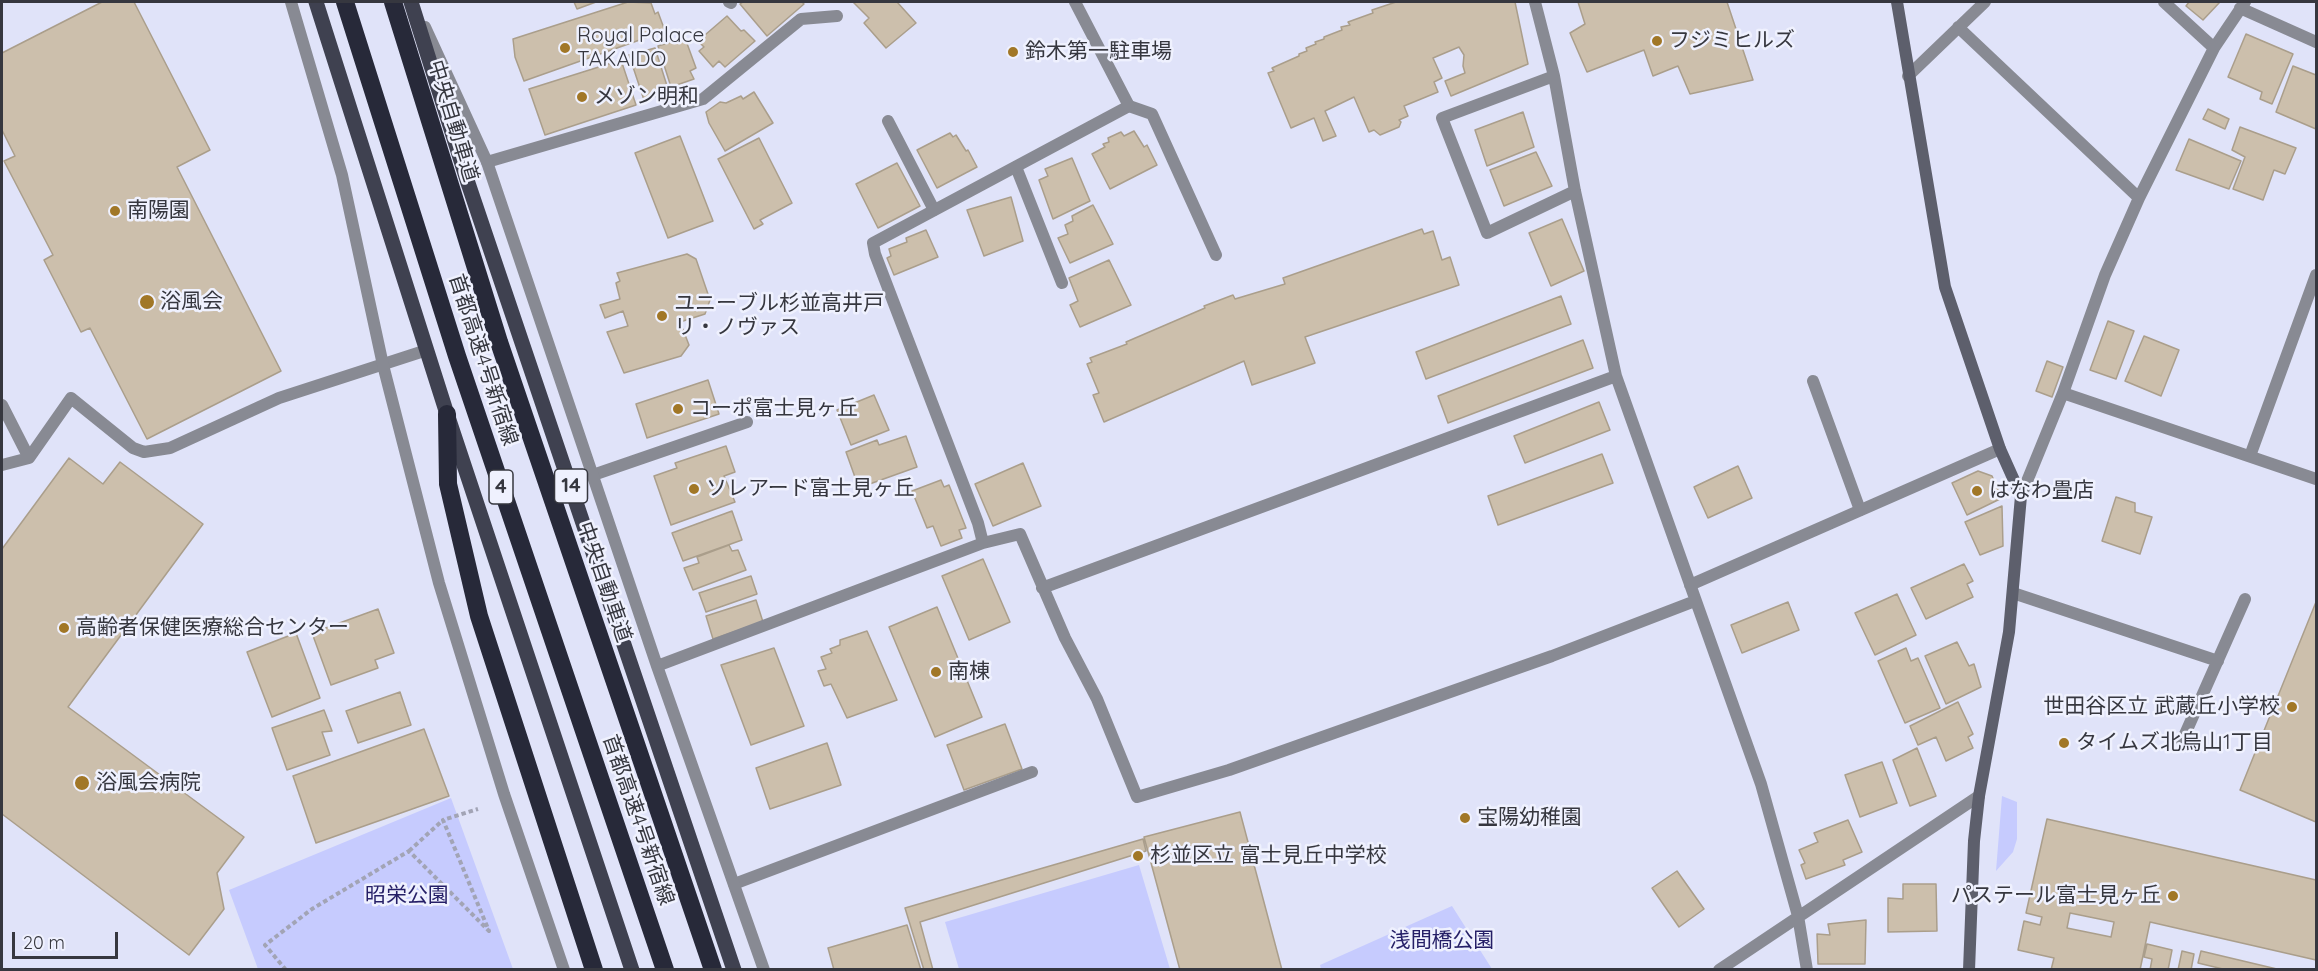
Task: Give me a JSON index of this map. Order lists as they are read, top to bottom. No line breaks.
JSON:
{"streets":{"highway":["中央自動車道","首都高速4号新宿線","4"],"main road":["14"]},"parks":["昭栄公園","浅間橋公園"],"places":["フジミヒルズ","Royal Palace TAKAIDO","鈴木第一駐車場","メゾン明和","南陽園","浴風会","ユニーブル杉並高井戸 リ・ノヴァス","コーポ富士見ヶ丘","ソレアード富士見ヶ丘","はなわ畳店","高齢者保健医療総合センター","南棟","世田谷区立 武蔵丘小学校","タイムズ北烏山1丁目","浴風会病院","宝陽幼稚園","杉並区立 富士見丘中学校","パステール富士見ヶ丘"],"scale_bar":"20 m"}
